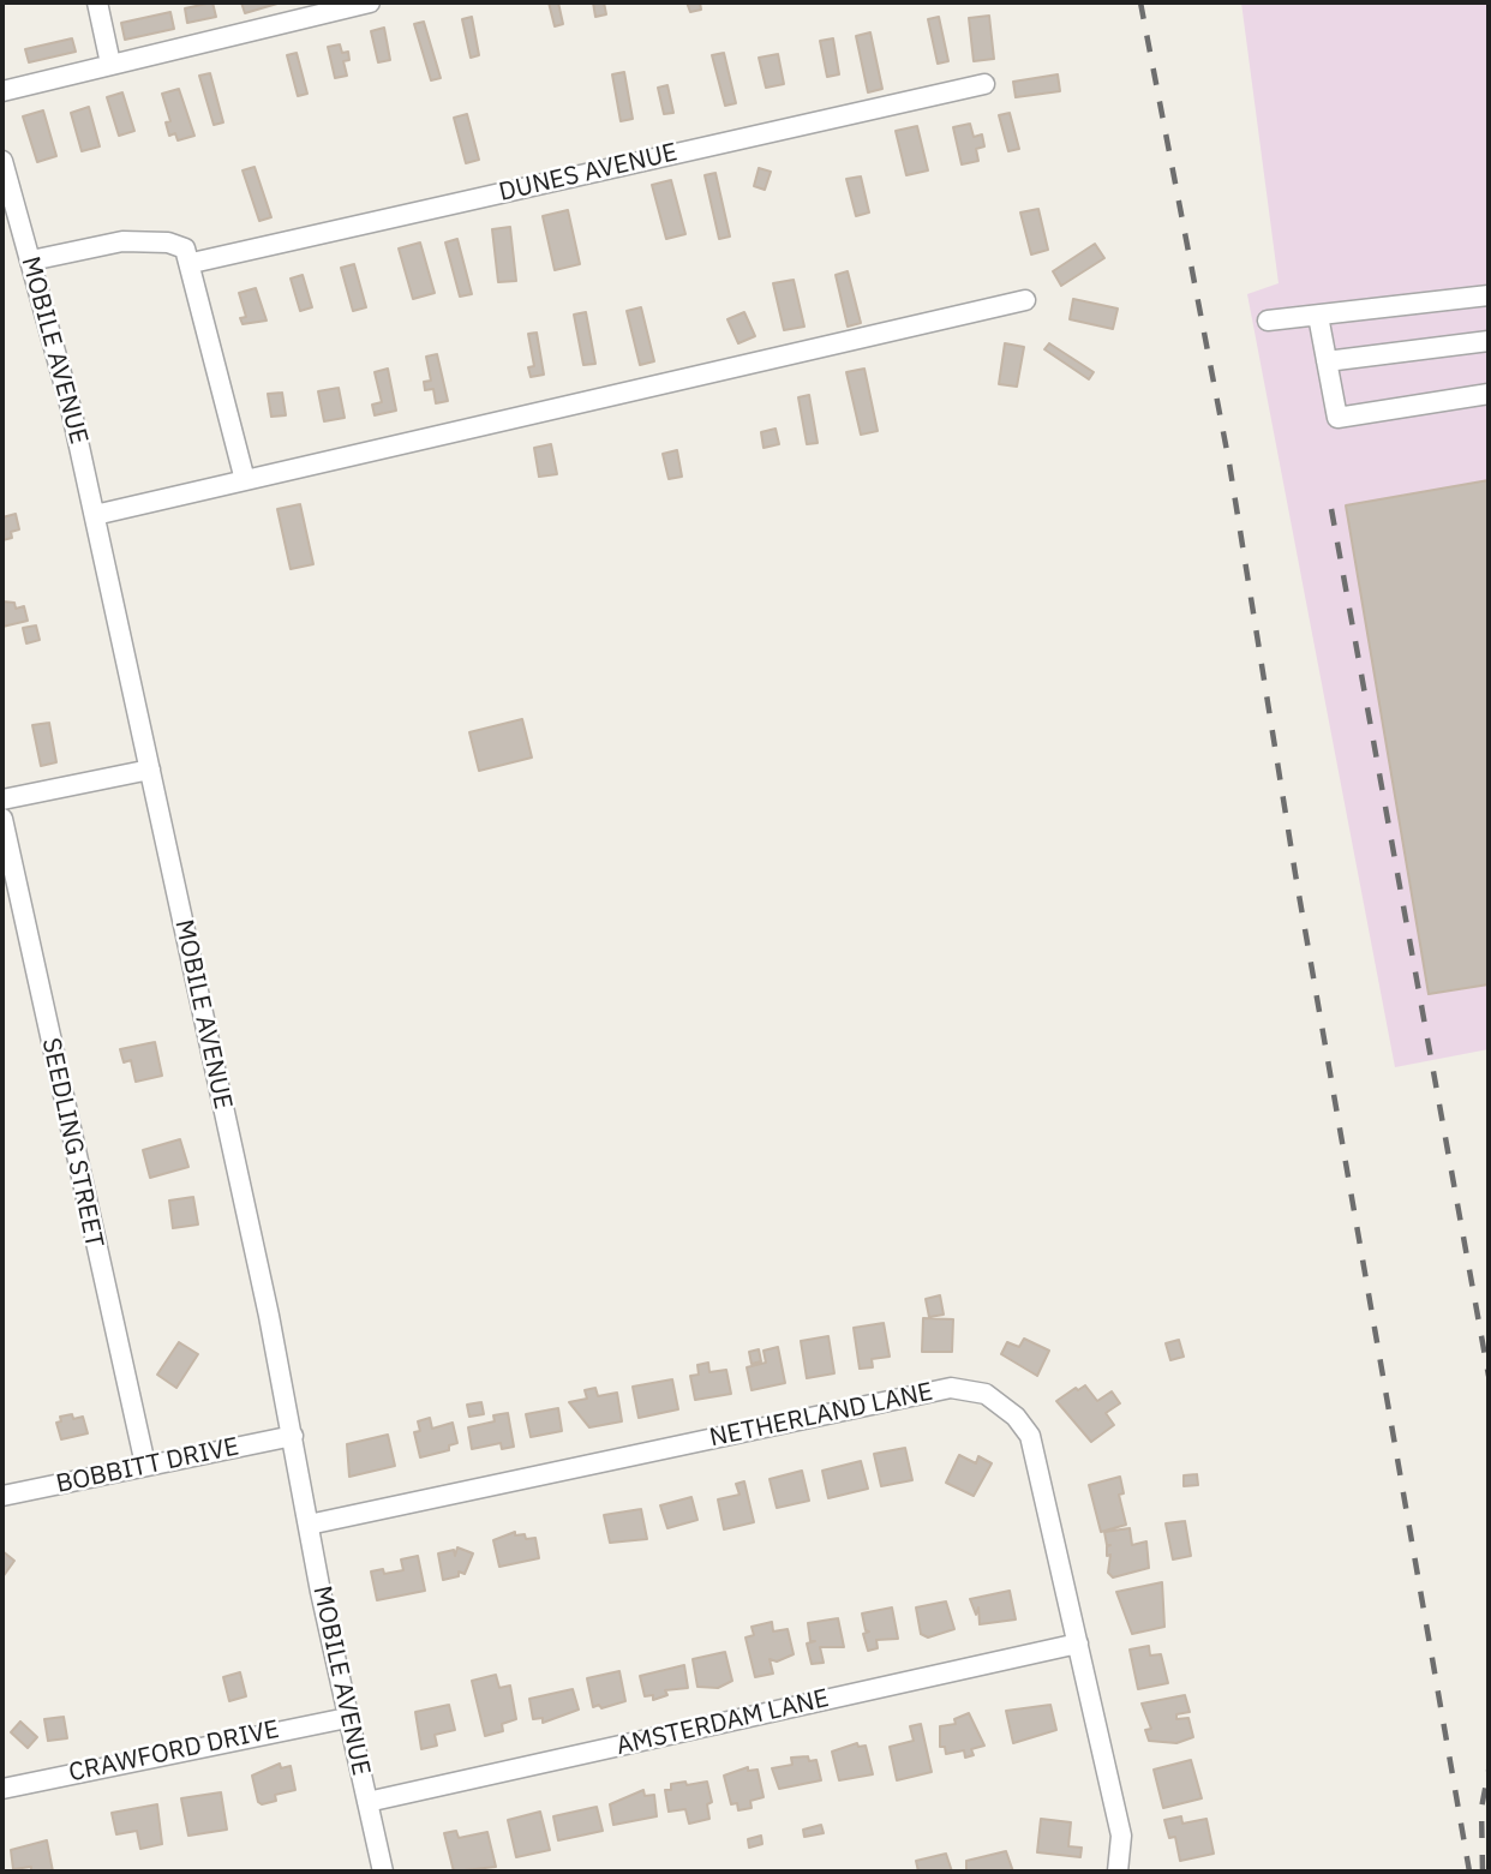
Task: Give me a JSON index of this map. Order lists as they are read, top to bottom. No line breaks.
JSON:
{"streets":{"street":["DUNES AVENUE","MOBILE AVENUE","SEEDLING STREET","NETHERLAND LANE","BOBBITT DRIVE","AMSTERDAM LANE","CRAWFORD DRIVE"]},"crossings":[["MOBILE AVENUE","NETHERLAND LANE"],["MOBILE AVENUE","BOBBITT DRIVE"],["MOBILE AVENUE","AMSTERDAM LANE"],["MOBILE AVENUE","CRAWFORD DRIVE"],["SEEDLING STREET","BOBBITT DRIVE"],["NETHERLAND LANE","AMSTERDAM LANE"]]}
